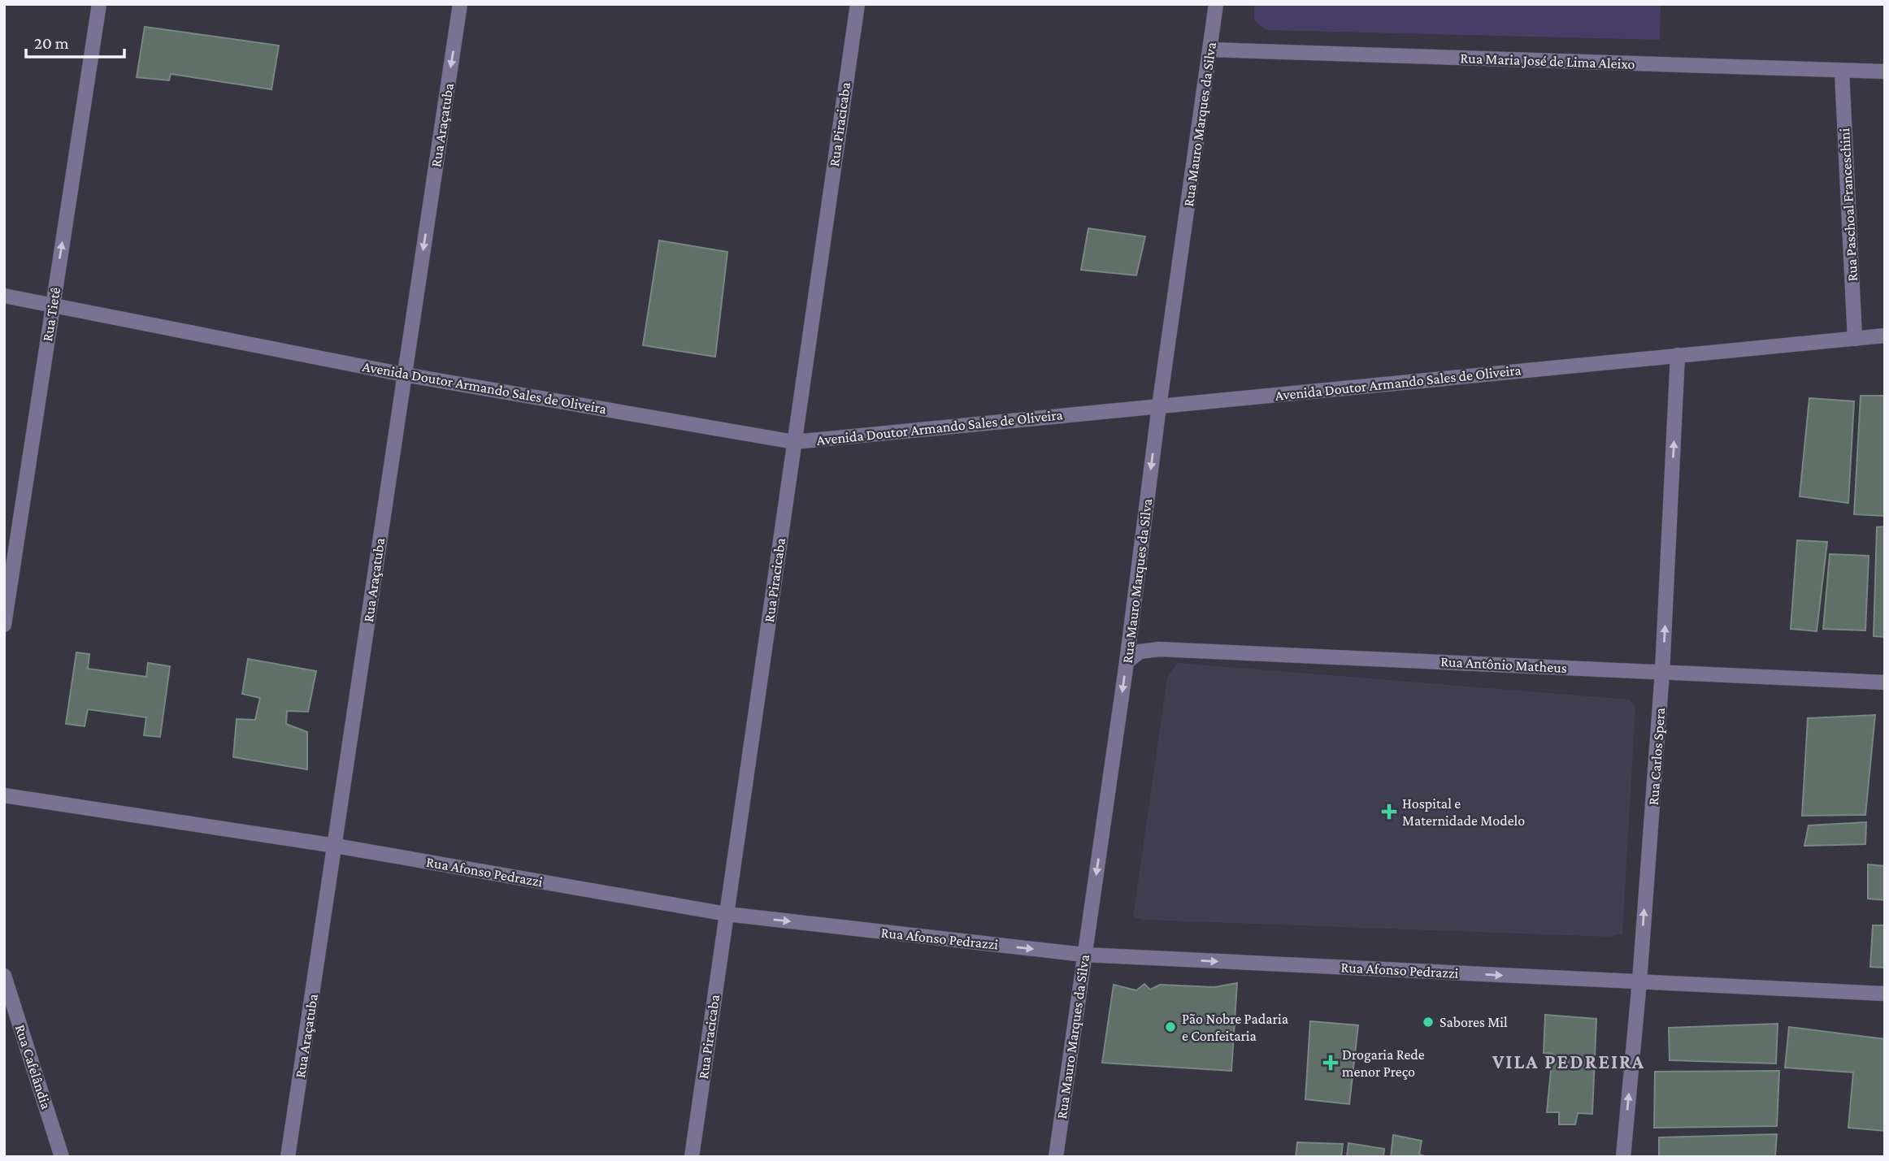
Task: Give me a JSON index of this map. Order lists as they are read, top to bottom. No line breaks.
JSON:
{"streets":{"street":["Rua Maria José de Lima Aleixo","Rua Piracicaba","Rua Mauro Marques da Silva","Rua Araçatuba","Rua Paschoal Franceschini","Rua Tietê","Avenida Doutor Armando Sales de Oliveira","Rua Antônio Matheus","Rua Carlos Spera","Rua Afonso Pedrazzi","Rua Cafelândia"]},"crossings":[["Rua Maria José de Lima Aleixo","Rua Mauro Marques da Silva"],["Rua Maria José de Lima Aleixo","Rua Paschoal Franceschini"],["Rua Piracicaba","Avenida Doutor Armando Sales de Oliveira"],["Rua Piracicaba","Rua Afonso Pedrazzi"],["Rua Mauro Marques da Silva","Avenida Doutor Armando Sales de Oliveira"],["Rua Mauro Marques da Silva","Rua Antônio Matheus"],["Rua Mauro Marques da Silva","Rua Afonso Pedrazzi"],["Rua Araçatuba","Avenida Doutor Armando Sales de Oliveira"],["Rua Araçatuba","Rua Afonso Pedrazzi"],["Rua Paschoal Franceschini","Avenida Doutor Armando Sales de Oliveira"],["Rua Tietê","Avenida Doutor Armando Sales de Oliveira"],["Avenida Doutor Armando Sales de Oliveira","Rua Carlos Spera"],["Rua Antônio Matheus","Rua Carlos Spera"],["Rua Carlos Spera","Rua Afonso Pedrazzi"]],"one_way":["Rua Mauro Marques da Silva","Rua Tietê","Rua Carlos Spera","Rua Afonso Pedrazzi"],"districts":["VILA PEDREIRA"],"places":{"health":["Hospital e Maternidade Modelo","Drogaria Rede menor Preço"],"other":["Sabores Mil","Pão Nobre Padaria e Confeitaria"]},"scale_bar":"20 m"}
